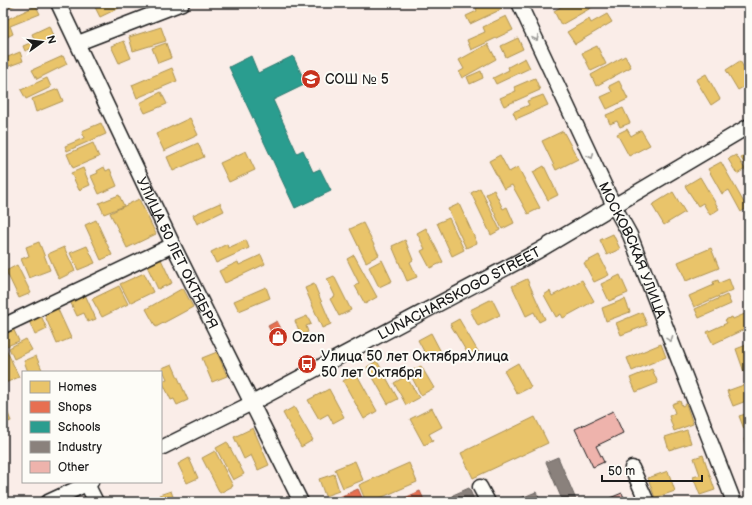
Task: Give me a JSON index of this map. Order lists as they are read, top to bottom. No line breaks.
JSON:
{"streets":{"street":["МОСКОВСКАЯ УЛИЦА","УЛИЦА 50 ЛЕТ ОКТЯБРЯ","LUNACHARSKOGO STREET"]},"crossings":[["МОСКОВСКАЯ УЛИЦА","LUNACHARSKOGO STREET"],["УЛИЦА 50 ЛЕТ ОКТЯБРЯ","LUNACHARSKOGO STREET"]],"one_way":["МОСКОВСКАЯ УЛИЦА"],"places":{"school or university":["СОШ № 5"],"shop":["Ozon"],"bus stop":["Улица 50 лет ОктябряУлица 50 лет Октября"]},"legend":["Homes","Shops","Schools","Industry","Other"],"scale_bar":"50 m","north":"right"}
